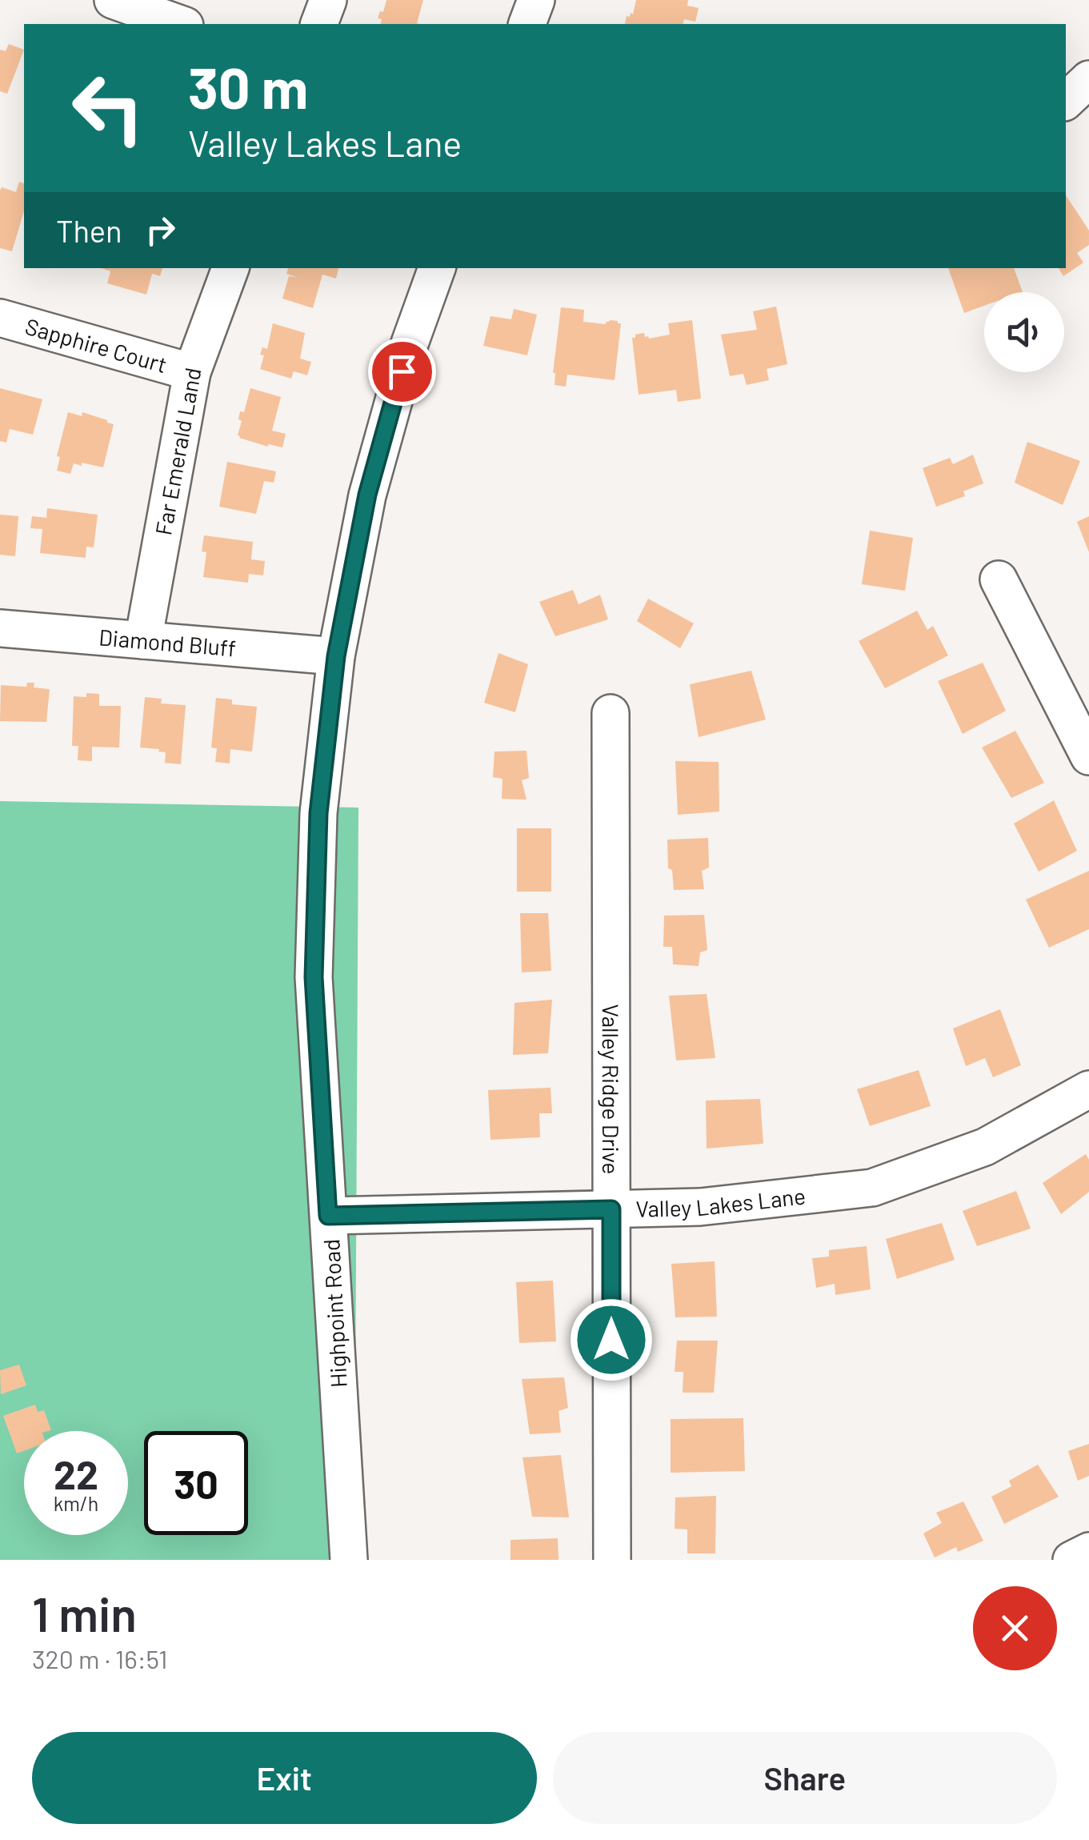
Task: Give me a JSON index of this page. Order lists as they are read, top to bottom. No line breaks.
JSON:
{"streets":{"street":["Sapphire Court","Far Emerald Land","Diamond Bluff","Valley Ridge Drive","Valley Lakes Lane","Highpoint Road"]},"crossings":[["Sapphire Court","Far Emerald Land"],["Far Emerald Land","Diamond Bluff"],["Diamond Bluff","Highpoint Road"],["Valley Ridge Drive","Valley Lakes Lane"],["Valley Lakes Lane","Highpoint Road"]],"page":{"turn":["30 m","Valley Lakes Lane"],"then":"Then","speed":"22 km/h","limit":"30","heading":["1 min","320 m · 16:51"],"buttons":["Exit","Share"]}}
